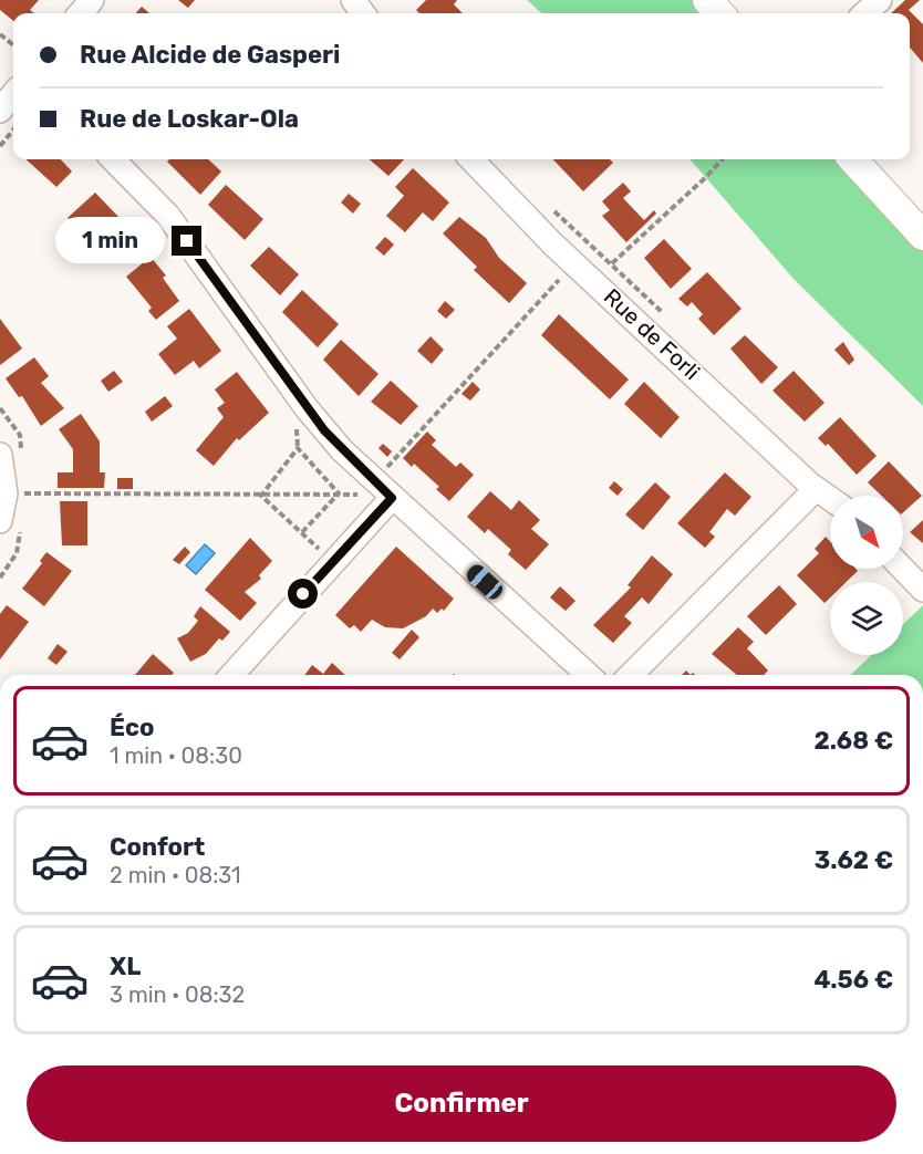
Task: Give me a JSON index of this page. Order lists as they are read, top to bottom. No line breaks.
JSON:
{"streets":{"street":["Rue de Forli"]},"north":"bottom right","page":{"banner":["Rue Alcide de Gasperi","Rue de Loskar-Ola"],"bubble":"1 min","list":[{"name":"Éco","note":"1 min · 08:30","value":"2.68 €"},{"name":"Confort","note":"2 min · 08:31","value":"3.62 €"},{"name":"XL","note":"3 min · 08:32","value":"4.56 €"}],"buttons":"Confirmer"}}
